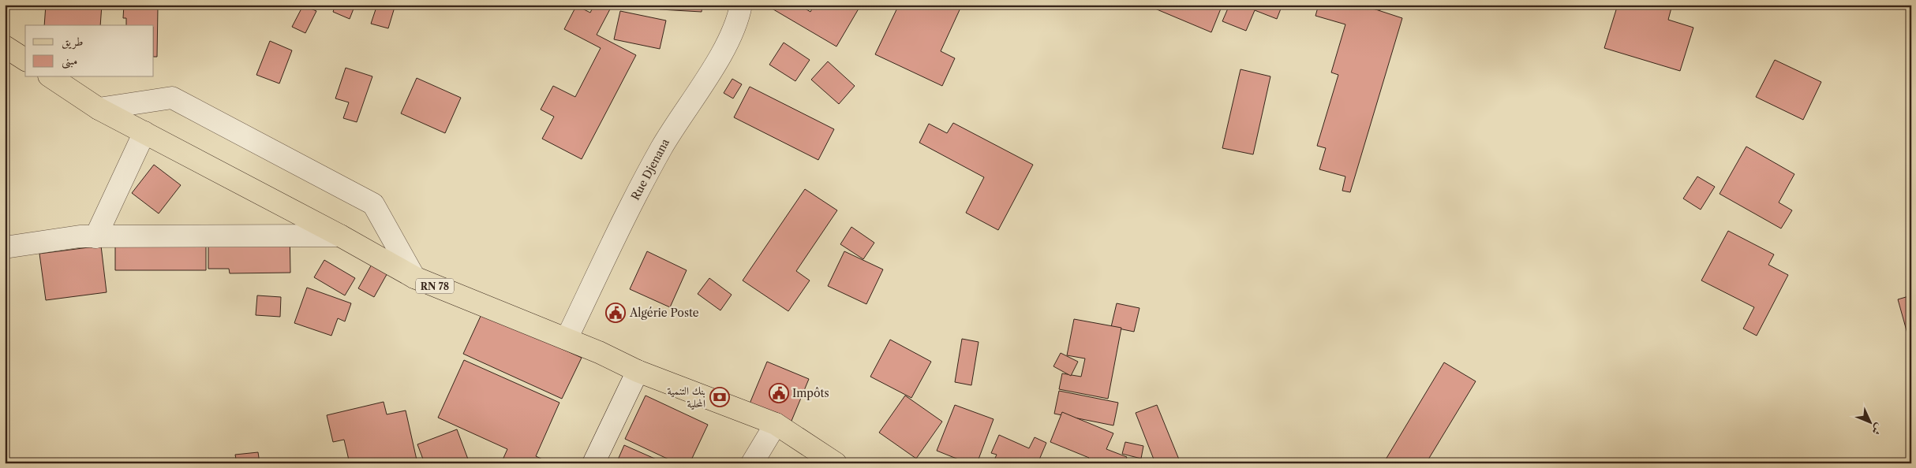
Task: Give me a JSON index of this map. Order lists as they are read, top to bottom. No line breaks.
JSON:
{"streets":{"main road":["RN 78"],"street":["Rue Djenana"]},"crossings":[["Rue Djenana","RN 78"]],"places":{"public building":["Algérie Poste","Impôts"],"bank":["بنك التنمية المحلية"]},"legend":["طريق","مبنى"],"north":"bottom right"}
